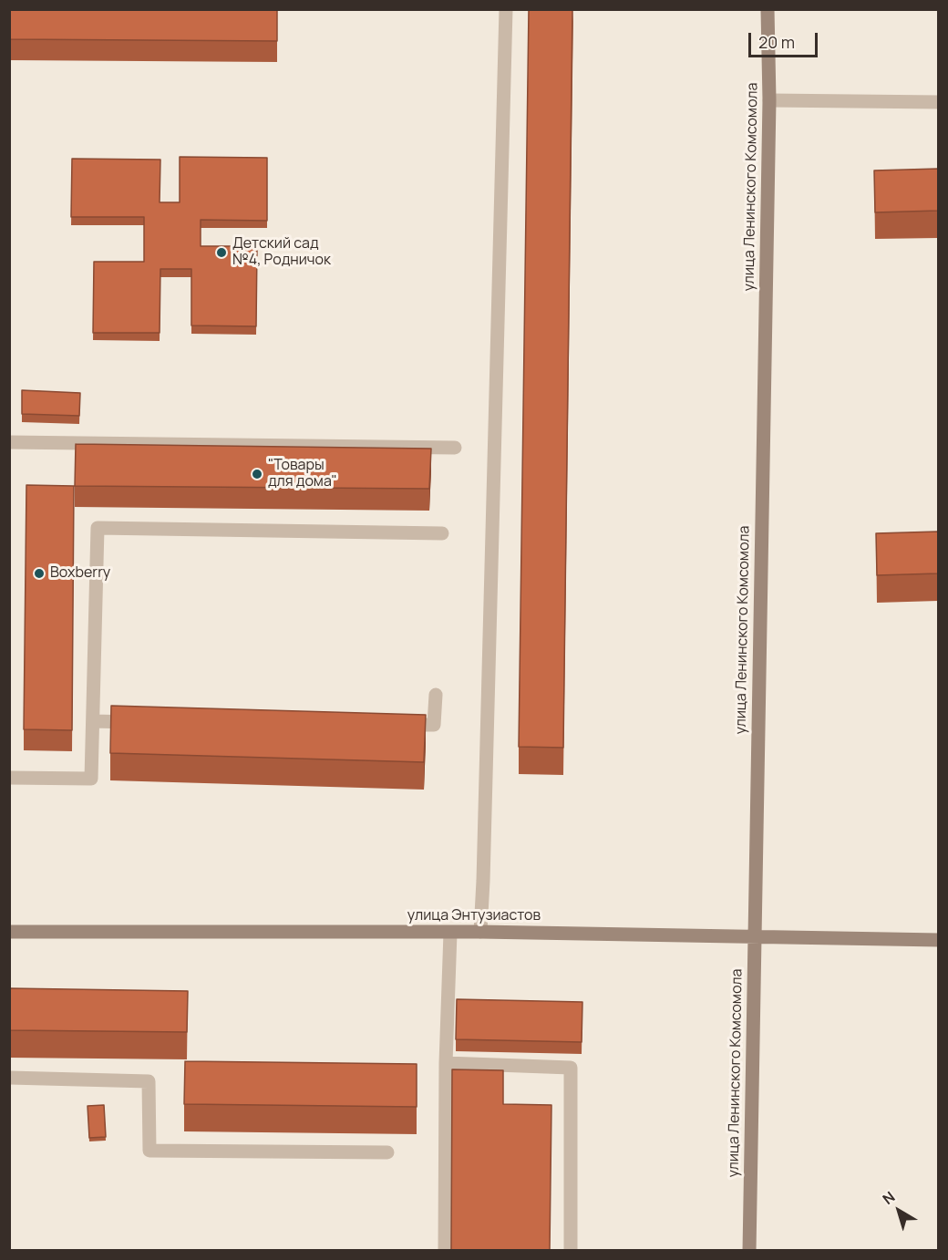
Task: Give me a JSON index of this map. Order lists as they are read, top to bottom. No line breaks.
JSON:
{"streets":{"main road":["улица Ленинского Комсомола","улица Энтузиастов"]},"crossings":[["улица Ленинского Комсомола","улица Энтузиастов"]],"places":["Детский сад №4, Родничок","\"Товары для дома\"","Boxberry"],"scale_bar":"20 m","north":"top left"}
